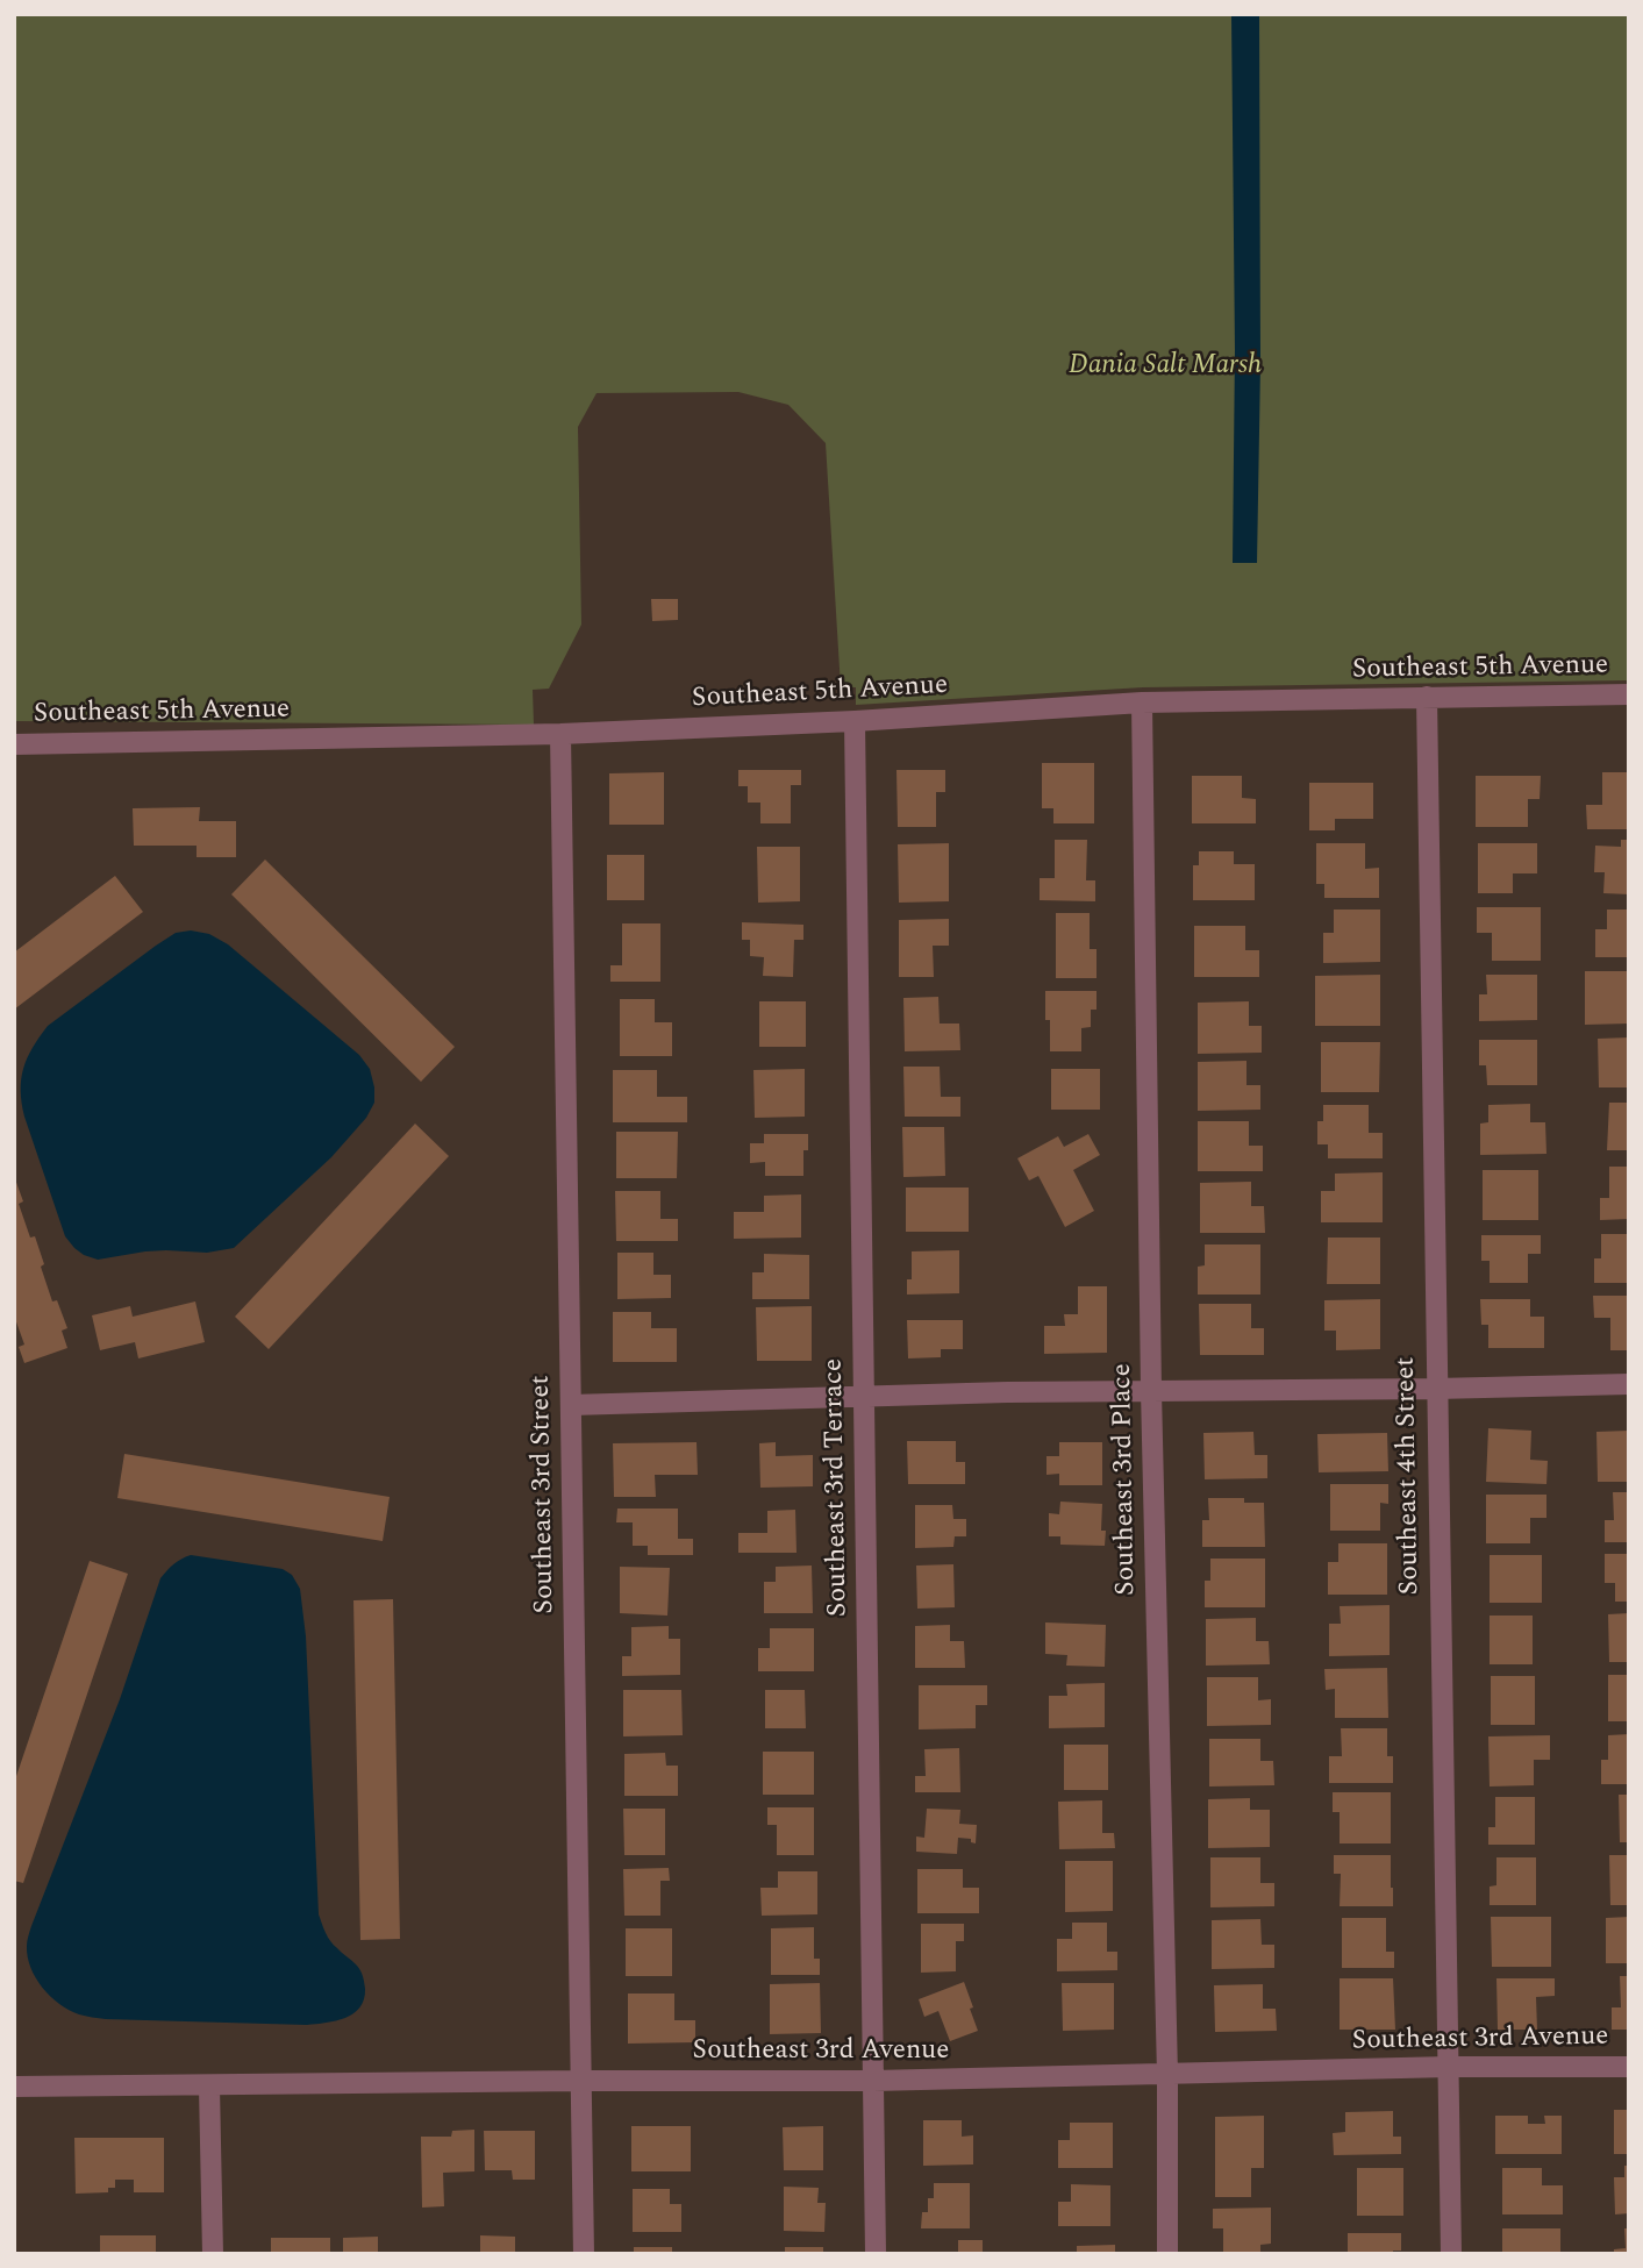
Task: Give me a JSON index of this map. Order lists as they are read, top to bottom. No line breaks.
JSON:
{"streets":{"street":["Southeast 5th Avenue","Southeast 4th Street","Southeast 3rd Place","Southeast 3rd Terrace","Southeast 3rd Street","Southeast 3rd Avenue"]},"crossings":[["Southeast 5th Avenue","Southeast 4th Street"],["Southeast 5th Avenue","Southeast 3rd Place"],["Southeast 5th Avenue","Southeast 3rd Terrace"],["Southeast 5th Avenue","Southeast 3rd Street"],["Southeast 4th Street","Southeast 3rd Avenue"],["Southeast 3rd Place","Southeast 3rd Avenue"],["Southeast 3rd Terrace","Southeast 3rd Avenue"],["Southeast 3rd Street","Southeast 3rd Avenue"]],"parks":["Dania Salt Marsh"]}
